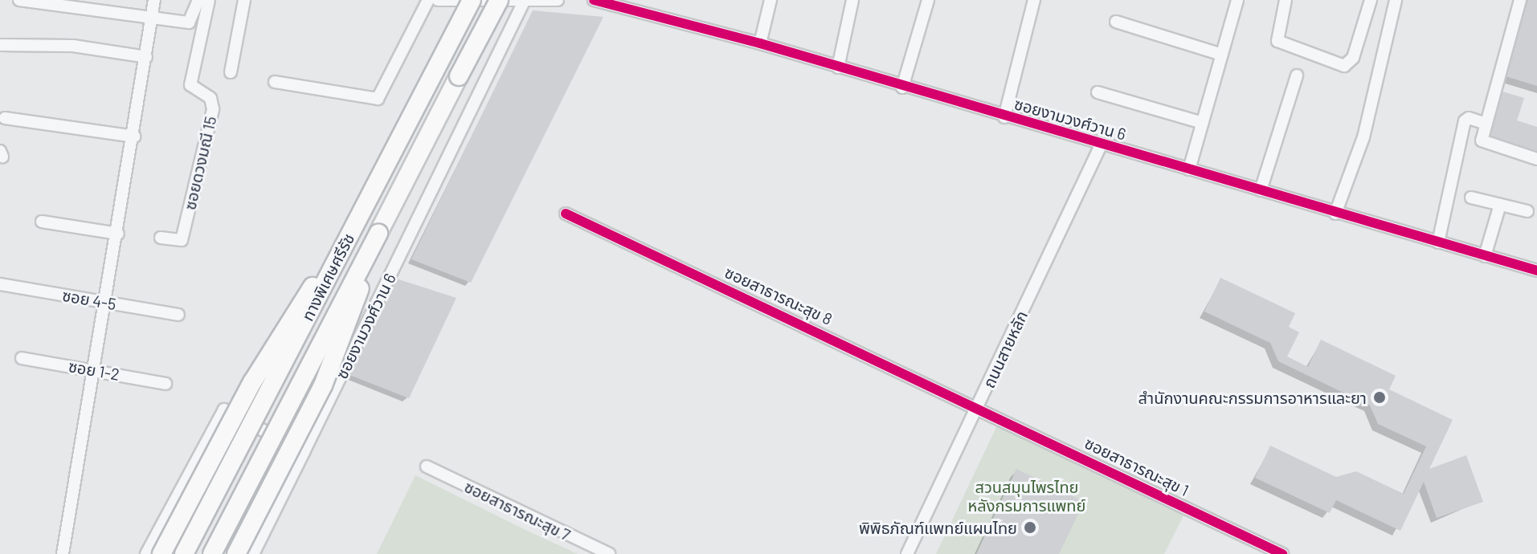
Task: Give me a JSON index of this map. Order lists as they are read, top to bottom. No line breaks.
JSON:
{"streets":{"highway":["ทางพิเศษศรีรัช"],"street":["ซอยงามวงศ์วาน 6","ซอยดวงมณี 15","ซอยสาธารณะสุข 8","ซอย 4-5","ถนนสายหลัก","ซอย 1-2","ซอยสาธารณะสุข 1","ซอยสาธารณะสุข 7"]},"crossings":[["ซอยงามวงศ์วาน 6","ถนนสายหลัก"],["ซอยสาธารณะสุข 8","ถนนสายหลัก"],["ซอยสาธารณะสุข 8","ซอยสาธารณะสุข 1"],["ถนนสายหลัก","ซอยสาธารณะสุข 1"]],"parks":["สวนสมุนไพรไทย หลังกรมการแพทย์"],"places":["สำนักงานคณะกรรมการอาหารและยา","พิพิธภัณฑ์แพทย์แผนไทย"]}
